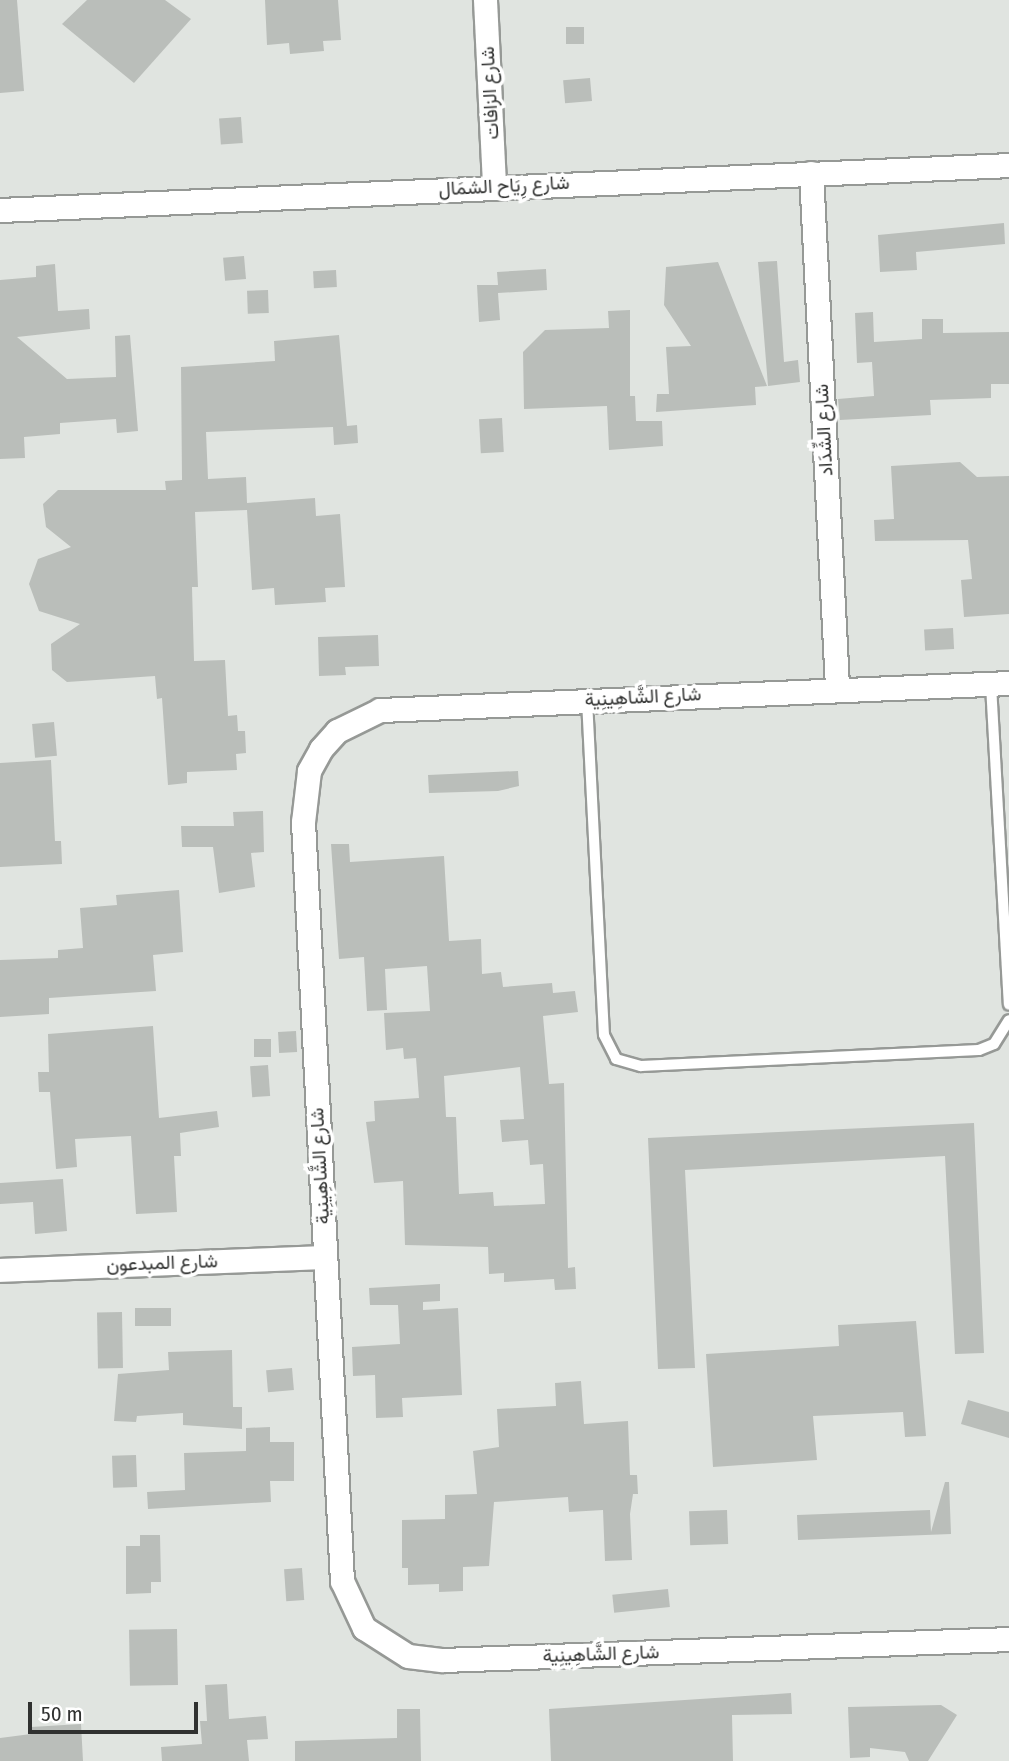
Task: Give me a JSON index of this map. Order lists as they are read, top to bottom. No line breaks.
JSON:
{"streets":{"street":["شارع الزافات","شارع رِيَاح الشمَال","شارع الشِّدَاد","شارع الشَّاهِينِية","شارع المبدعون"]},"crossings":[["شارع الزافات","شارع رِيَاح الشمَال"],["شارع رِيَاح الشمَال","شارع الشِّدَاد"],["شارع الشِّدَاد","شارع الشَّاهِينِية"],["شارع الشَّاهِينِية","شارع المبدعون"]],"scale_bar":"50 m"}
